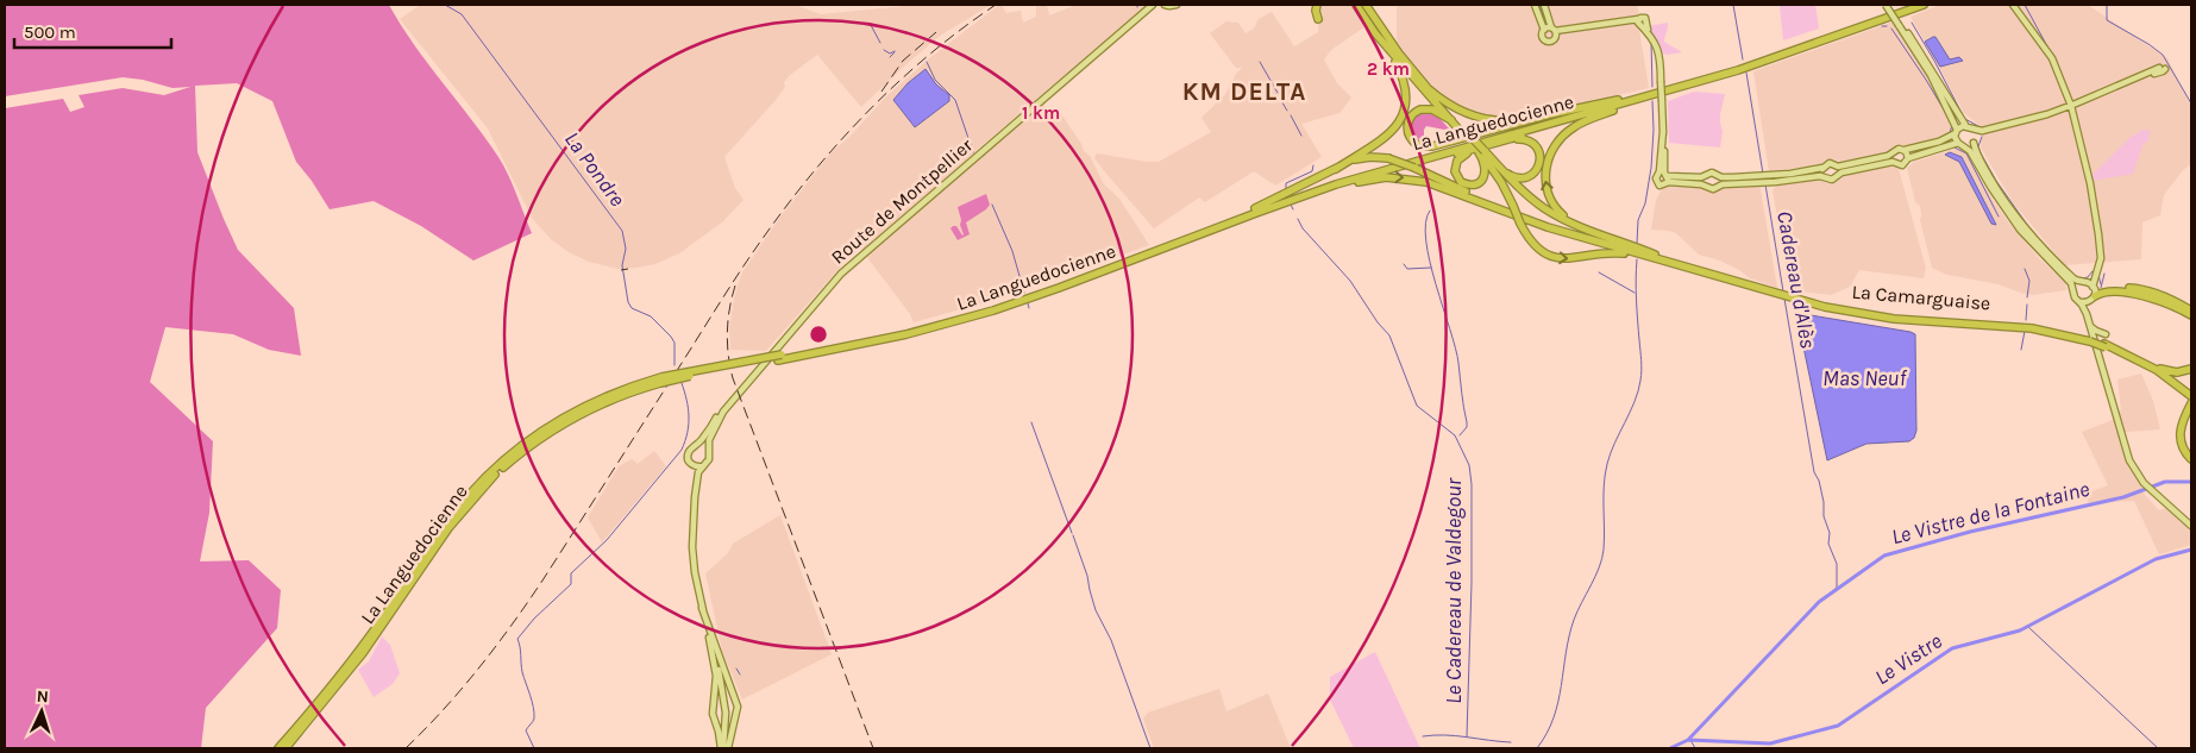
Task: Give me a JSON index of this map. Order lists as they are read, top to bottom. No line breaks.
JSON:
{"streets":{"highway":["La Languedocienne","La Camarguaise"],"main road":["Route de Montpellier"]},"districts":["KM DELTA"],"water":["La Pondre","Cadereau d'Alès","Mas Neuf","Le Vistre de la Fontaine","Le Cadereau de Valdegour","Le Vistre"],"scale_bar":"500 m","north":"top","rings":["2 km","1 km"]}
